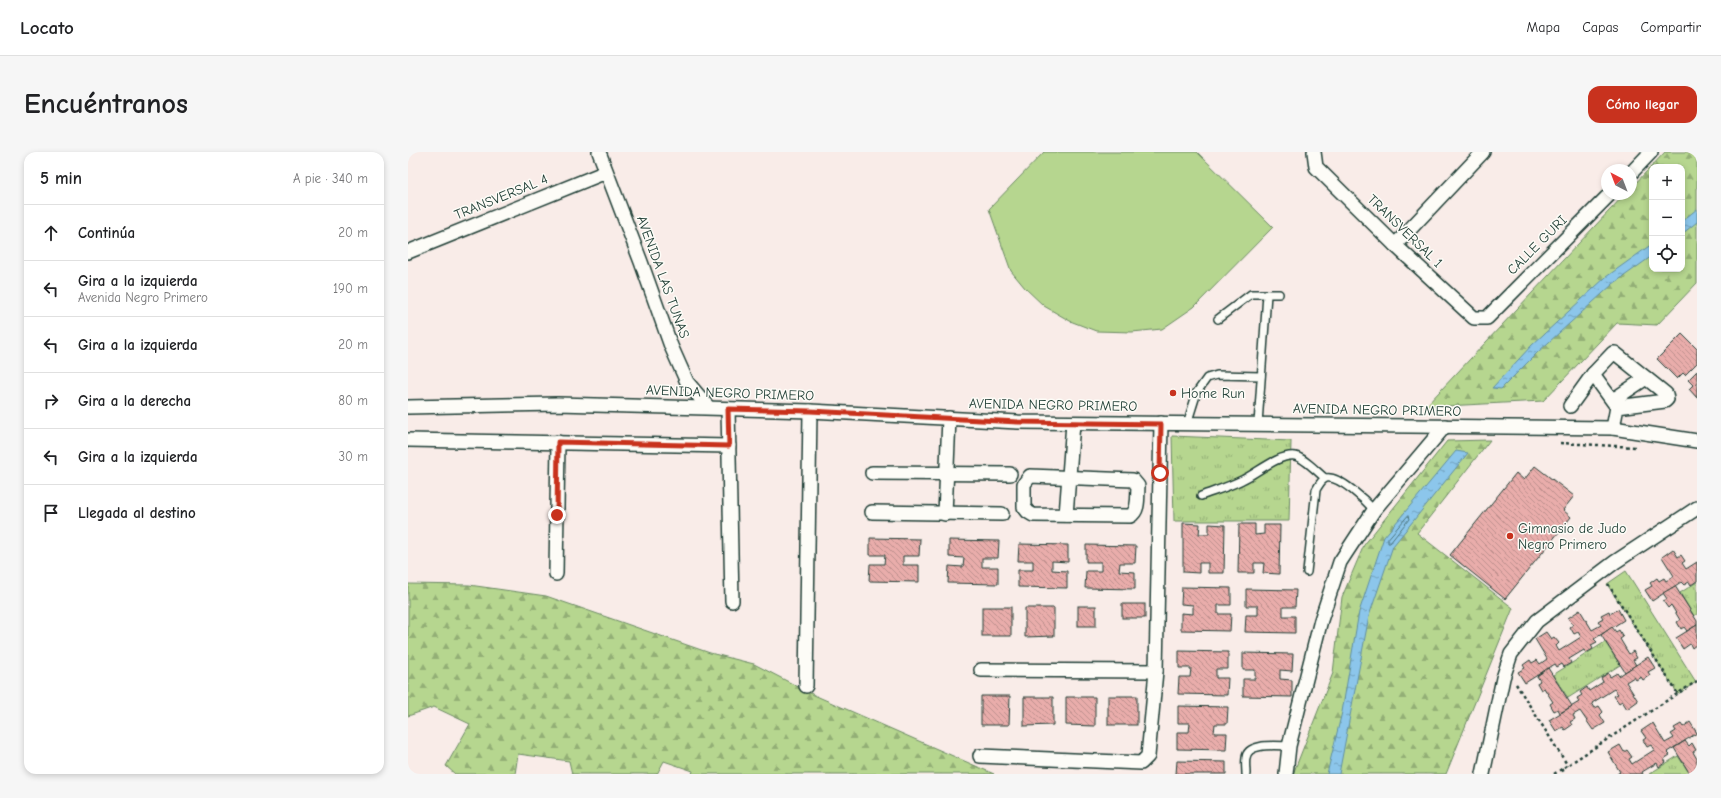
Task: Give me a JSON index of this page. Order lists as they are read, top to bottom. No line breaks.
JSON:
{"streets":{"street":["TRANSVERSAL 4","TRANSVERSAL 1","CALLE GURI","AVENIDA LAS TUNAS","AVENIDA NEGRO PRIMERO"]},"crossings":[["TRANSVERSAL 4","AVENIDA LAS TUNAS"],["TRANSVERSAL 1","CALLE GURI"],["AVENIDA LAS TUNAS","AVENIDA NEGRO PRIMERO"]],"places":["Home Run","Gimnasio de Judo Negro Primero"],"north":"top left","page":{"header":"Locato","nav":["Mapa","Capas","Compartir"],"buttons":"Cómo llegar","title":"Encuéntranos","heading":["5 min","A pie · 340 m"],"map_buttons":["+","−"],"list":[["Continúa","20 m"],["Gira a la izquierda","Avenida Negro Primero","190 m"],["Gira a la izquierda","20 m"],["Gira a la derecha","80 m"],["Gira a la izquierda","30 m"],"Llegada al destino"]}}
